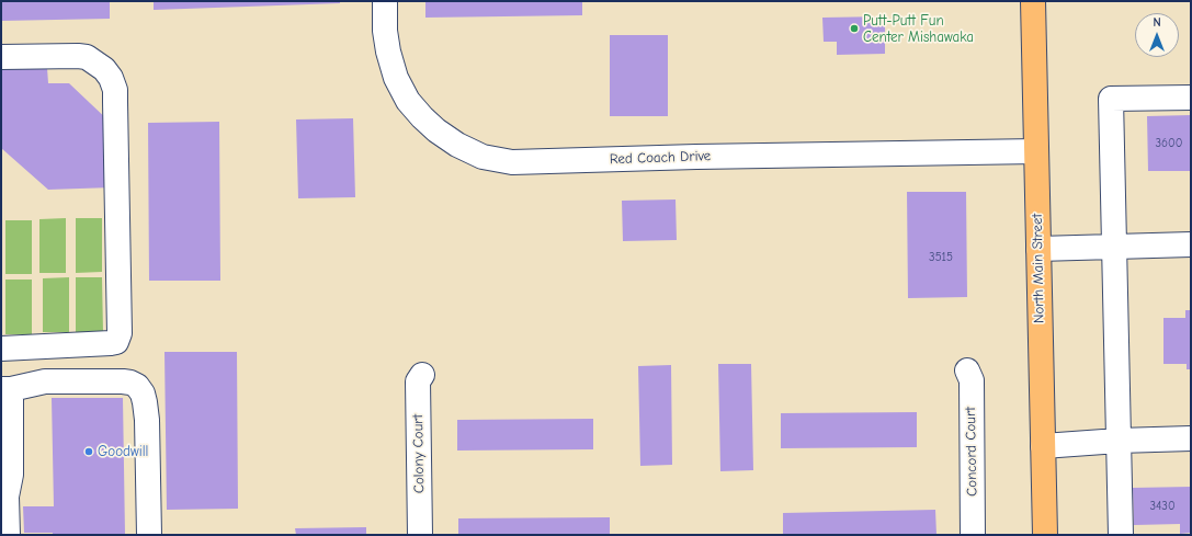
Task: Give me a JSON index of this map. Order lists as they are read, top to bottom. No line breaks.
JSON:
{"streets":{"main road":["North Main Street"],"street":["Red Coach Drive","Concord Court","Colony Court"]},"crossings":[["Red Coach Drive","North Main Street"]],"places":["Putt-Putt Fun Center Mishawaka","Goodwill"],"house_numbers":["3600","3515","3430"],"north":"top"}
